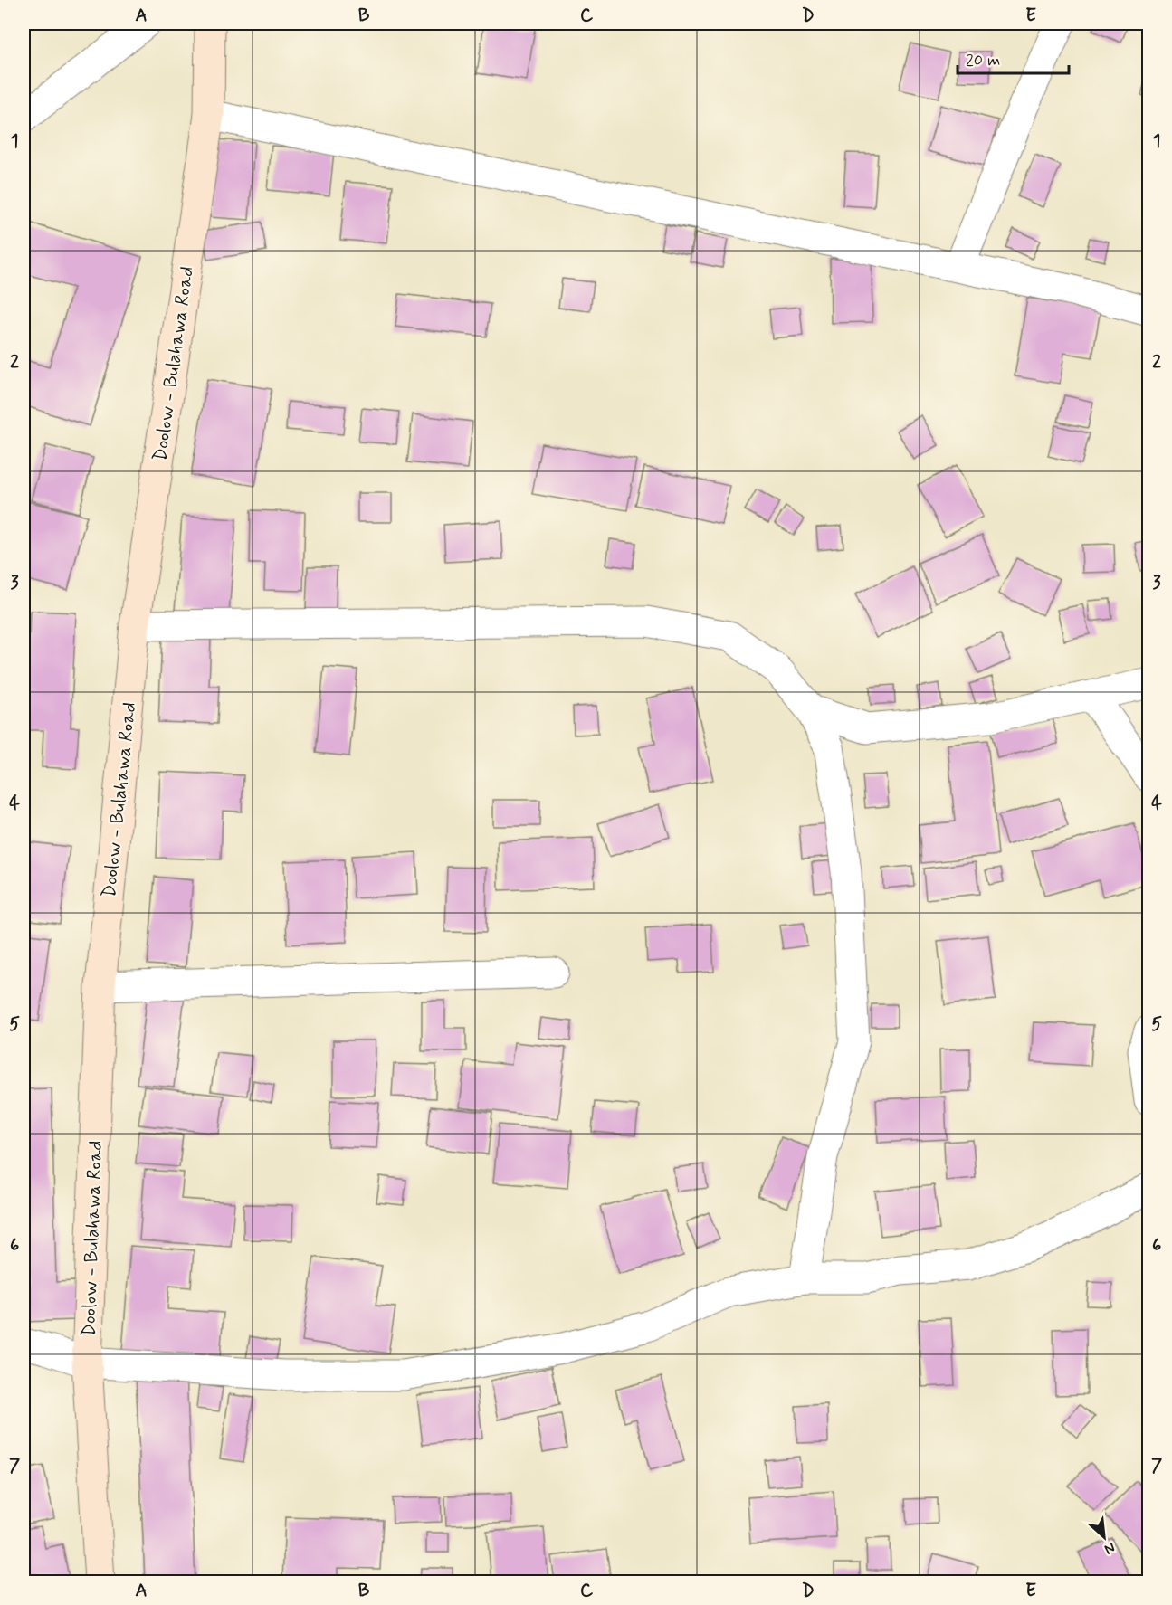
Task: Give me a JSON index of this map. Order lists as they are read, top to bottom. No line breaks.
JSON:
{"streets":{"main road":["Doolow - Bulahawa Road"]},"scale_bar":"20 m","north":"bottom right","grid":{"columns":["A","B","C","D","E"],"rows":["1","2","3","4","5","6","7"]}}
